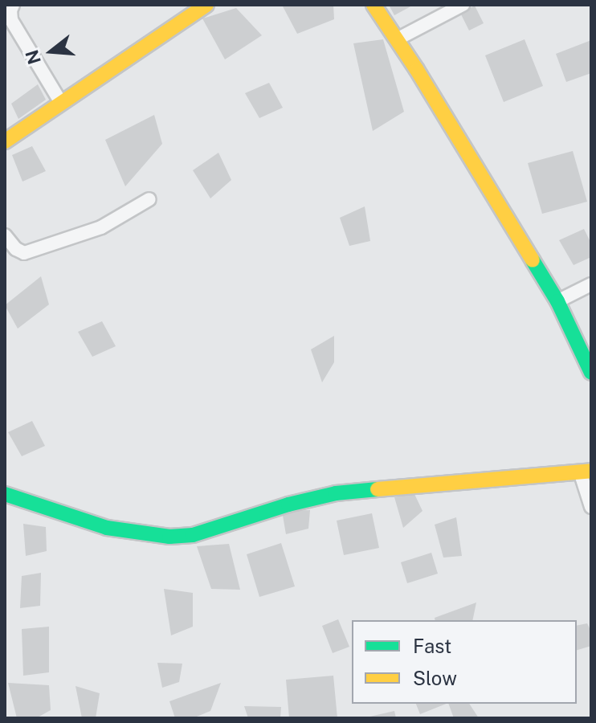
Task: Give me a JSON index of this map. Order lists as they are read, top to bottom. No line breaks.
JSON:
{"legend":["Fast","Slow"],"north":"left"}
